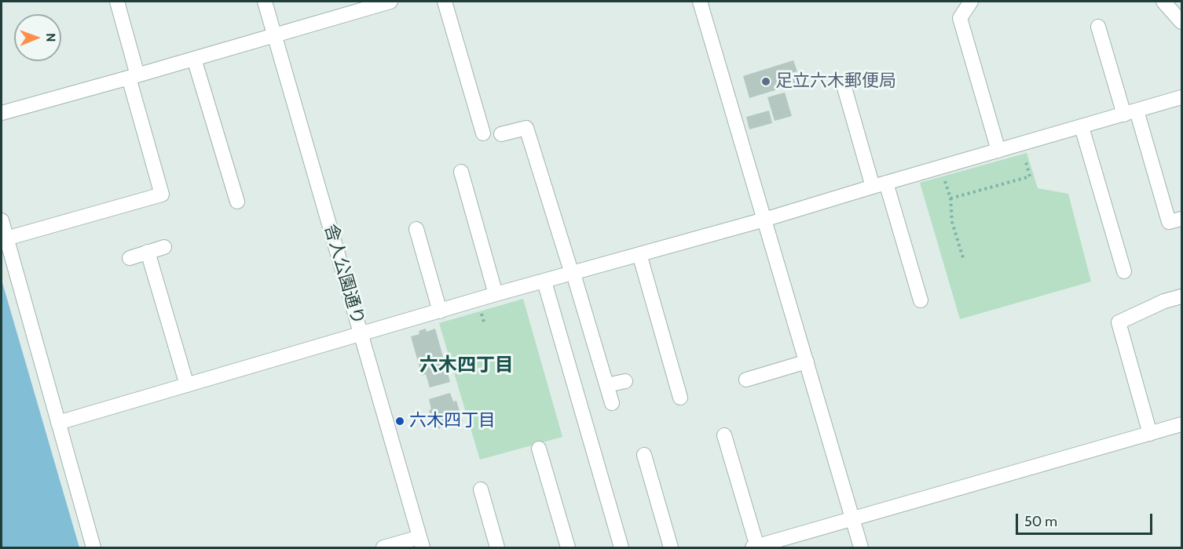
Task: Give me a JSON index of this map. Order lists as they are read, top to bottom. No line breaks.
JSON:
{"streets":{"street":["舎人公園通り"]},"districts":["六木四丁目"],"places":["足立六木郵便局","六木四丁目"],"scale_bar":"50 m","north":"right"}
